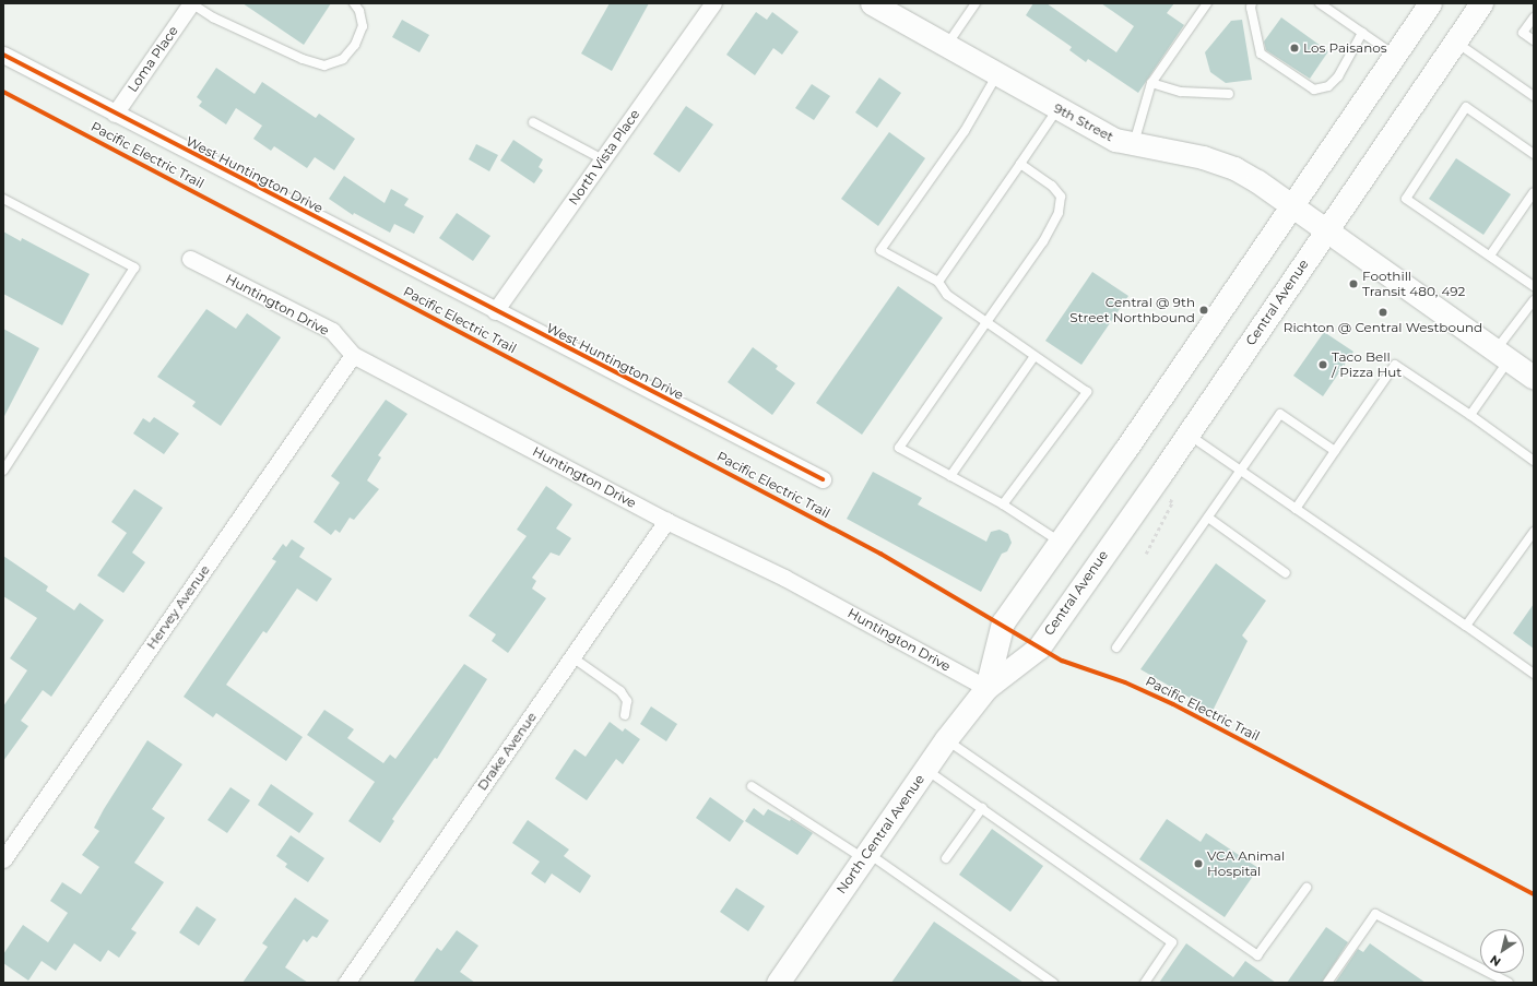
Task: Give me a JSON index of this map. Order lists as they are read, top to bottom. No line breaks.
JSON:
{"streets":{"main road":["9th Street","Central Avenue","North Central Avenue"],"street":["Loma Place","North Vista Place","West Huntington Drive","Huntington Drive","Hervey Avenue","Drake Avenue"],"cycle path":["Pacific Electric Trail"]},"crossings":[["Loma Place","West Huntington Drive"],["9th Street","Central Avenue"],["North Vista Place","West Huntington Drive"],["Central Avenue","Huntington Drive"],["Central Avenue","North Central Avenue"],["Huntington Drive","Hervey Avenue"],["Huntington Drive","Drake Avenue"],["Huntington Drive","North Central Avenue"]],"places":["Los Paisanos","Foothill Transit 480, 492","Central @ 9th Street Northbound","Richton @ Central Westbound","Taco Bell / Pizza Hut","VCA Animal Hospital"],"north":"bottom left"}
